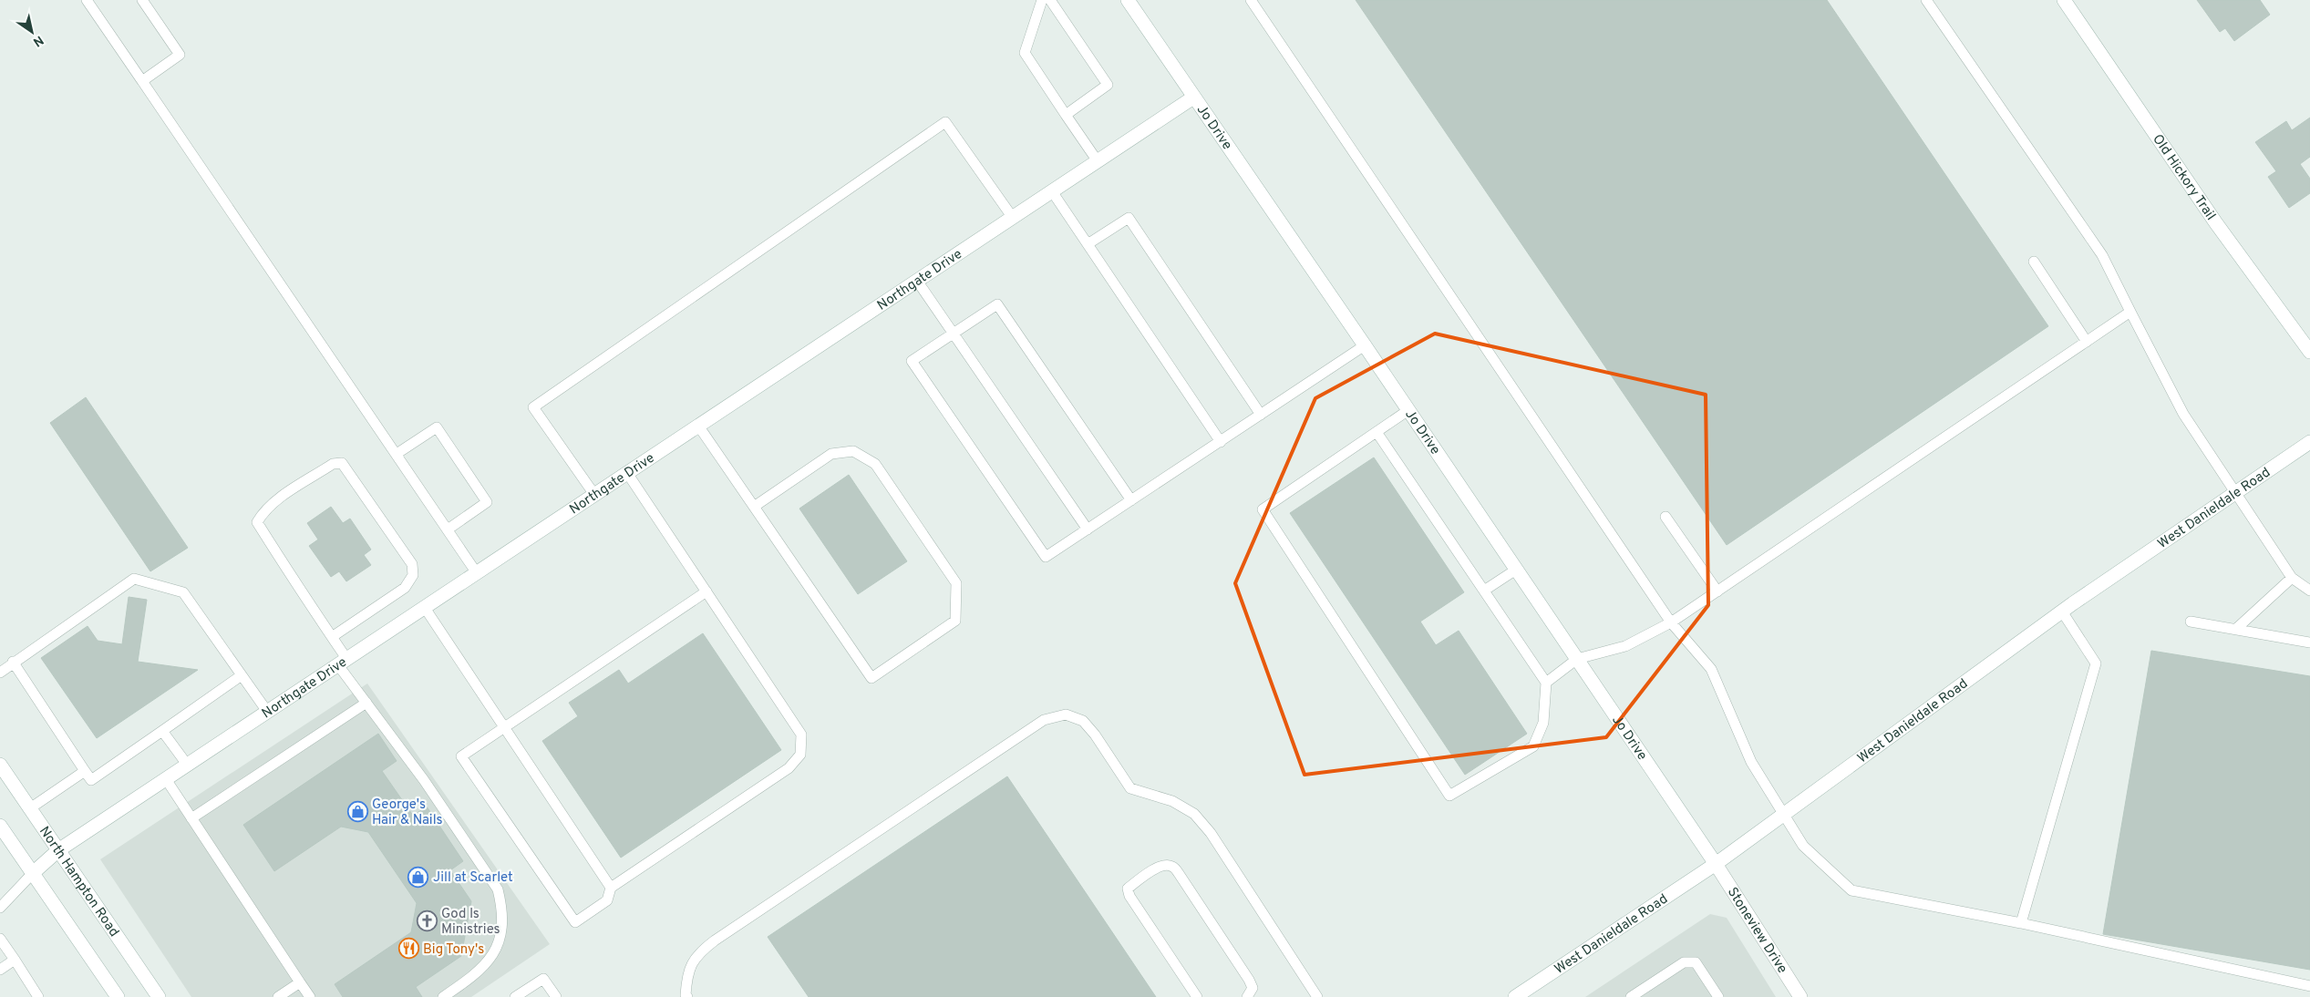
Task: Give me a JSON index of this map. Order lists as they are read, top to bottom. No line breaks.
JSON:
{"streets":{"street":["Jo Drive","Old Hickory Trail","Northgate Drive","West Danieldale Road","North Hampton Road","Stoneview Drive"]},"crossings":[["Jo Drive","Northgate Drive"],["Jo Drive","West Danieldale Road"],["Jo Drive","Stoneview Drive"],["Northgate Drive","North Hampton Road"],["West Danieldale Road","Stoneview Drive"]],"places":{"shop":["George's Hair & Nails","Jill at Scarlet"],"church":["God Is Ministries"],"restaurant":["Big Tony's"]},"north":"bottom right"}
